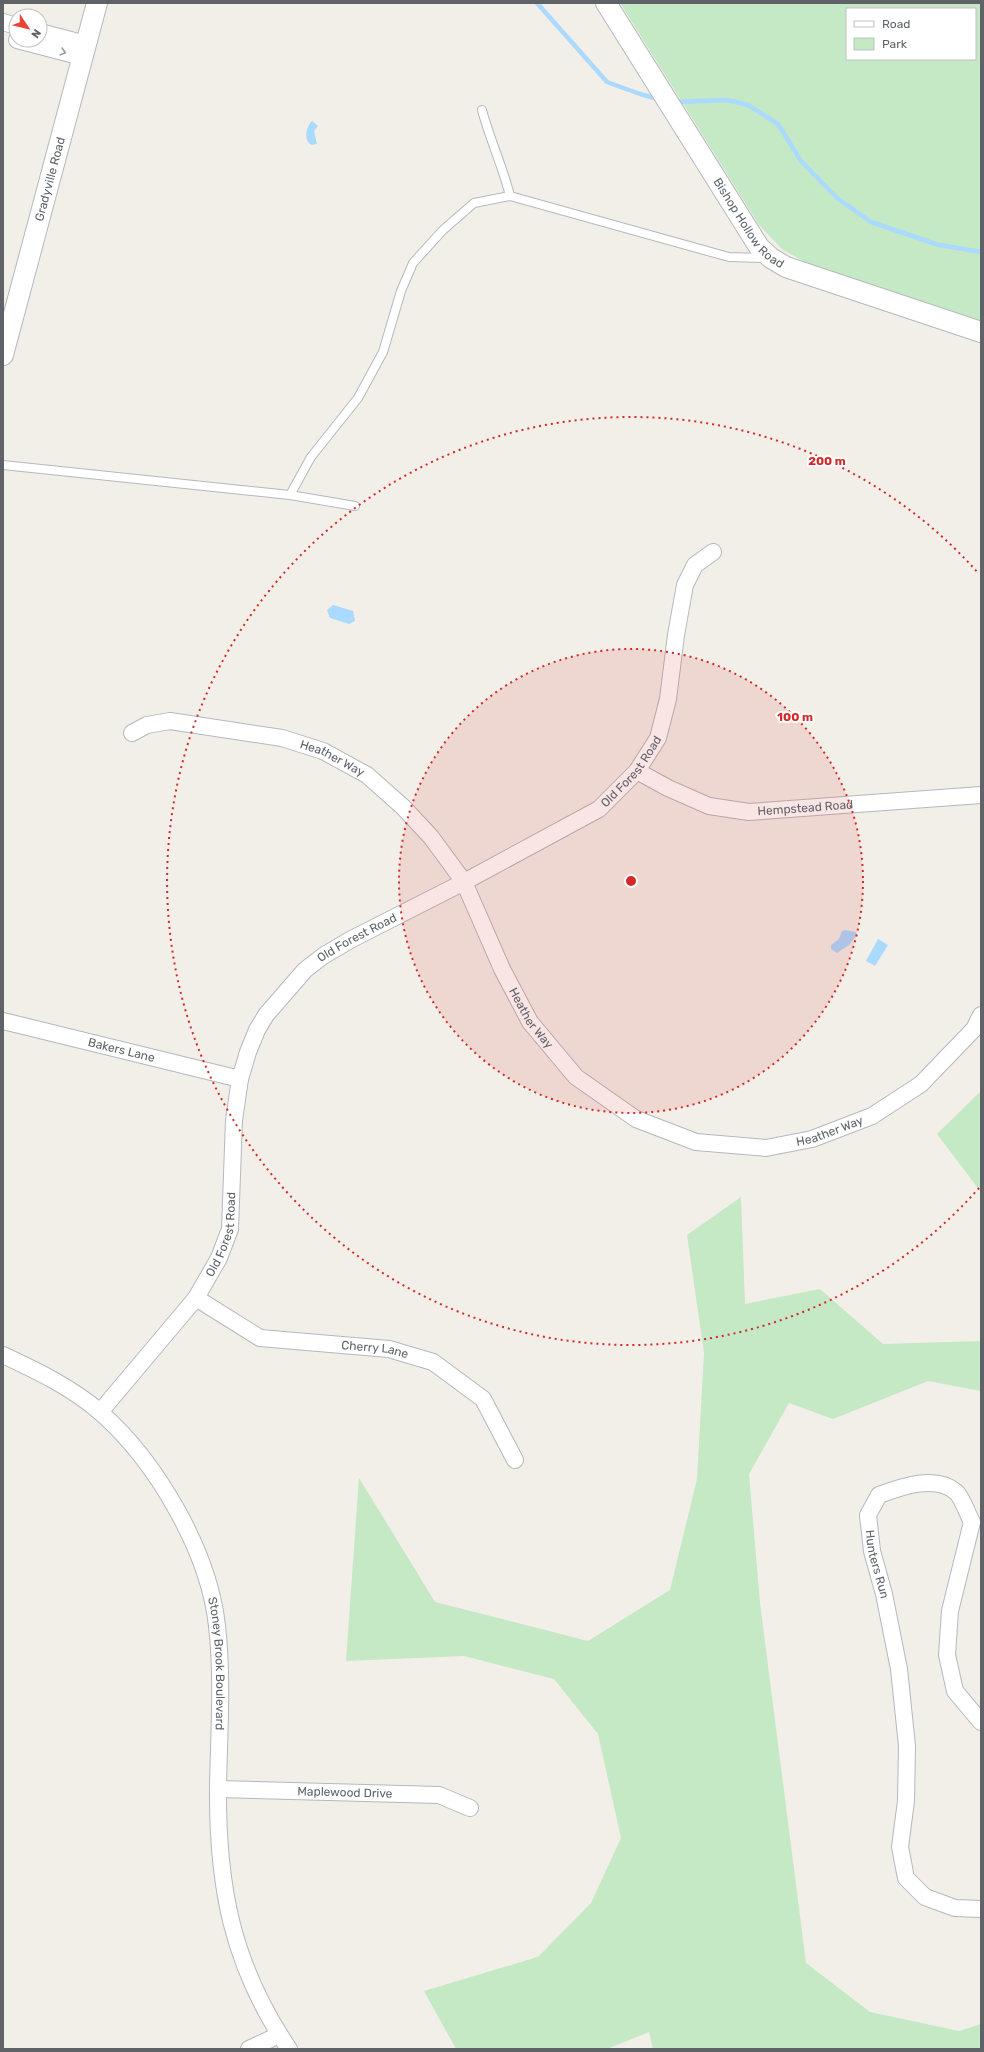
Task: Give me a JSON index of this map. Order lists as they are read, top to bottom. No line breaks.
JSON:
{"streets":{"street":["Gradyville Road","Bishop Hollow Road","Heather Way","Old Forest Road","Hempstead Road","Bakers Lane","Cherry Lane","Hunters Run","Stoney Brook Boulevard","Maplewood Drive"]},"crossings":[["Heather Way","Old Forest Road"],["Old Forest Road","Hempstead Road"],["Old Forest Road","Bakers Lane"],["Old Forest Road","Cherry Lane"],["Old Forest Road","Stoney Brook Boulevard"],["Stoney Brook Boulevard","Maplewood Drive"]],"legend":["Road","Park"],"north":"bottom right","rings":["200 m","100 m"]}
